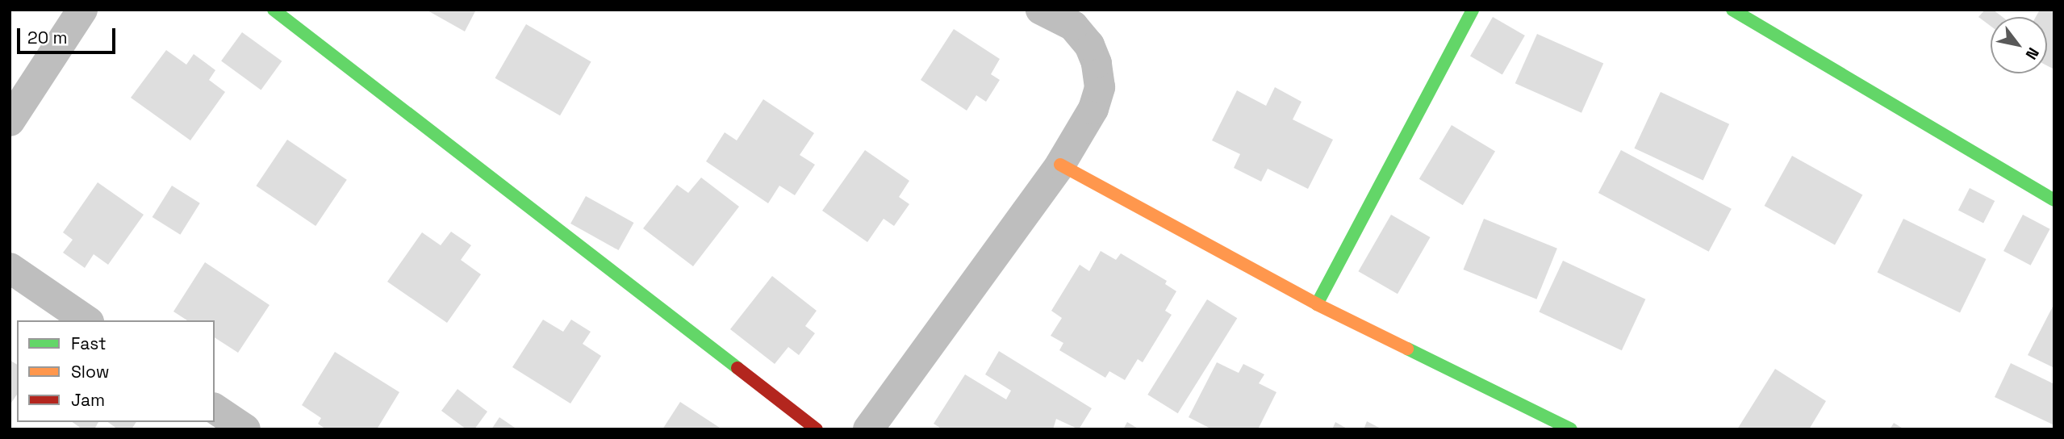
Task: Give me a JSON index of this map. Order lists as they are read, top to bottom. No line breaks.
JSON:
{"legend":["Fast","Slow","Jam"],"scale_bar":"20 m","north":"bottom right"}
